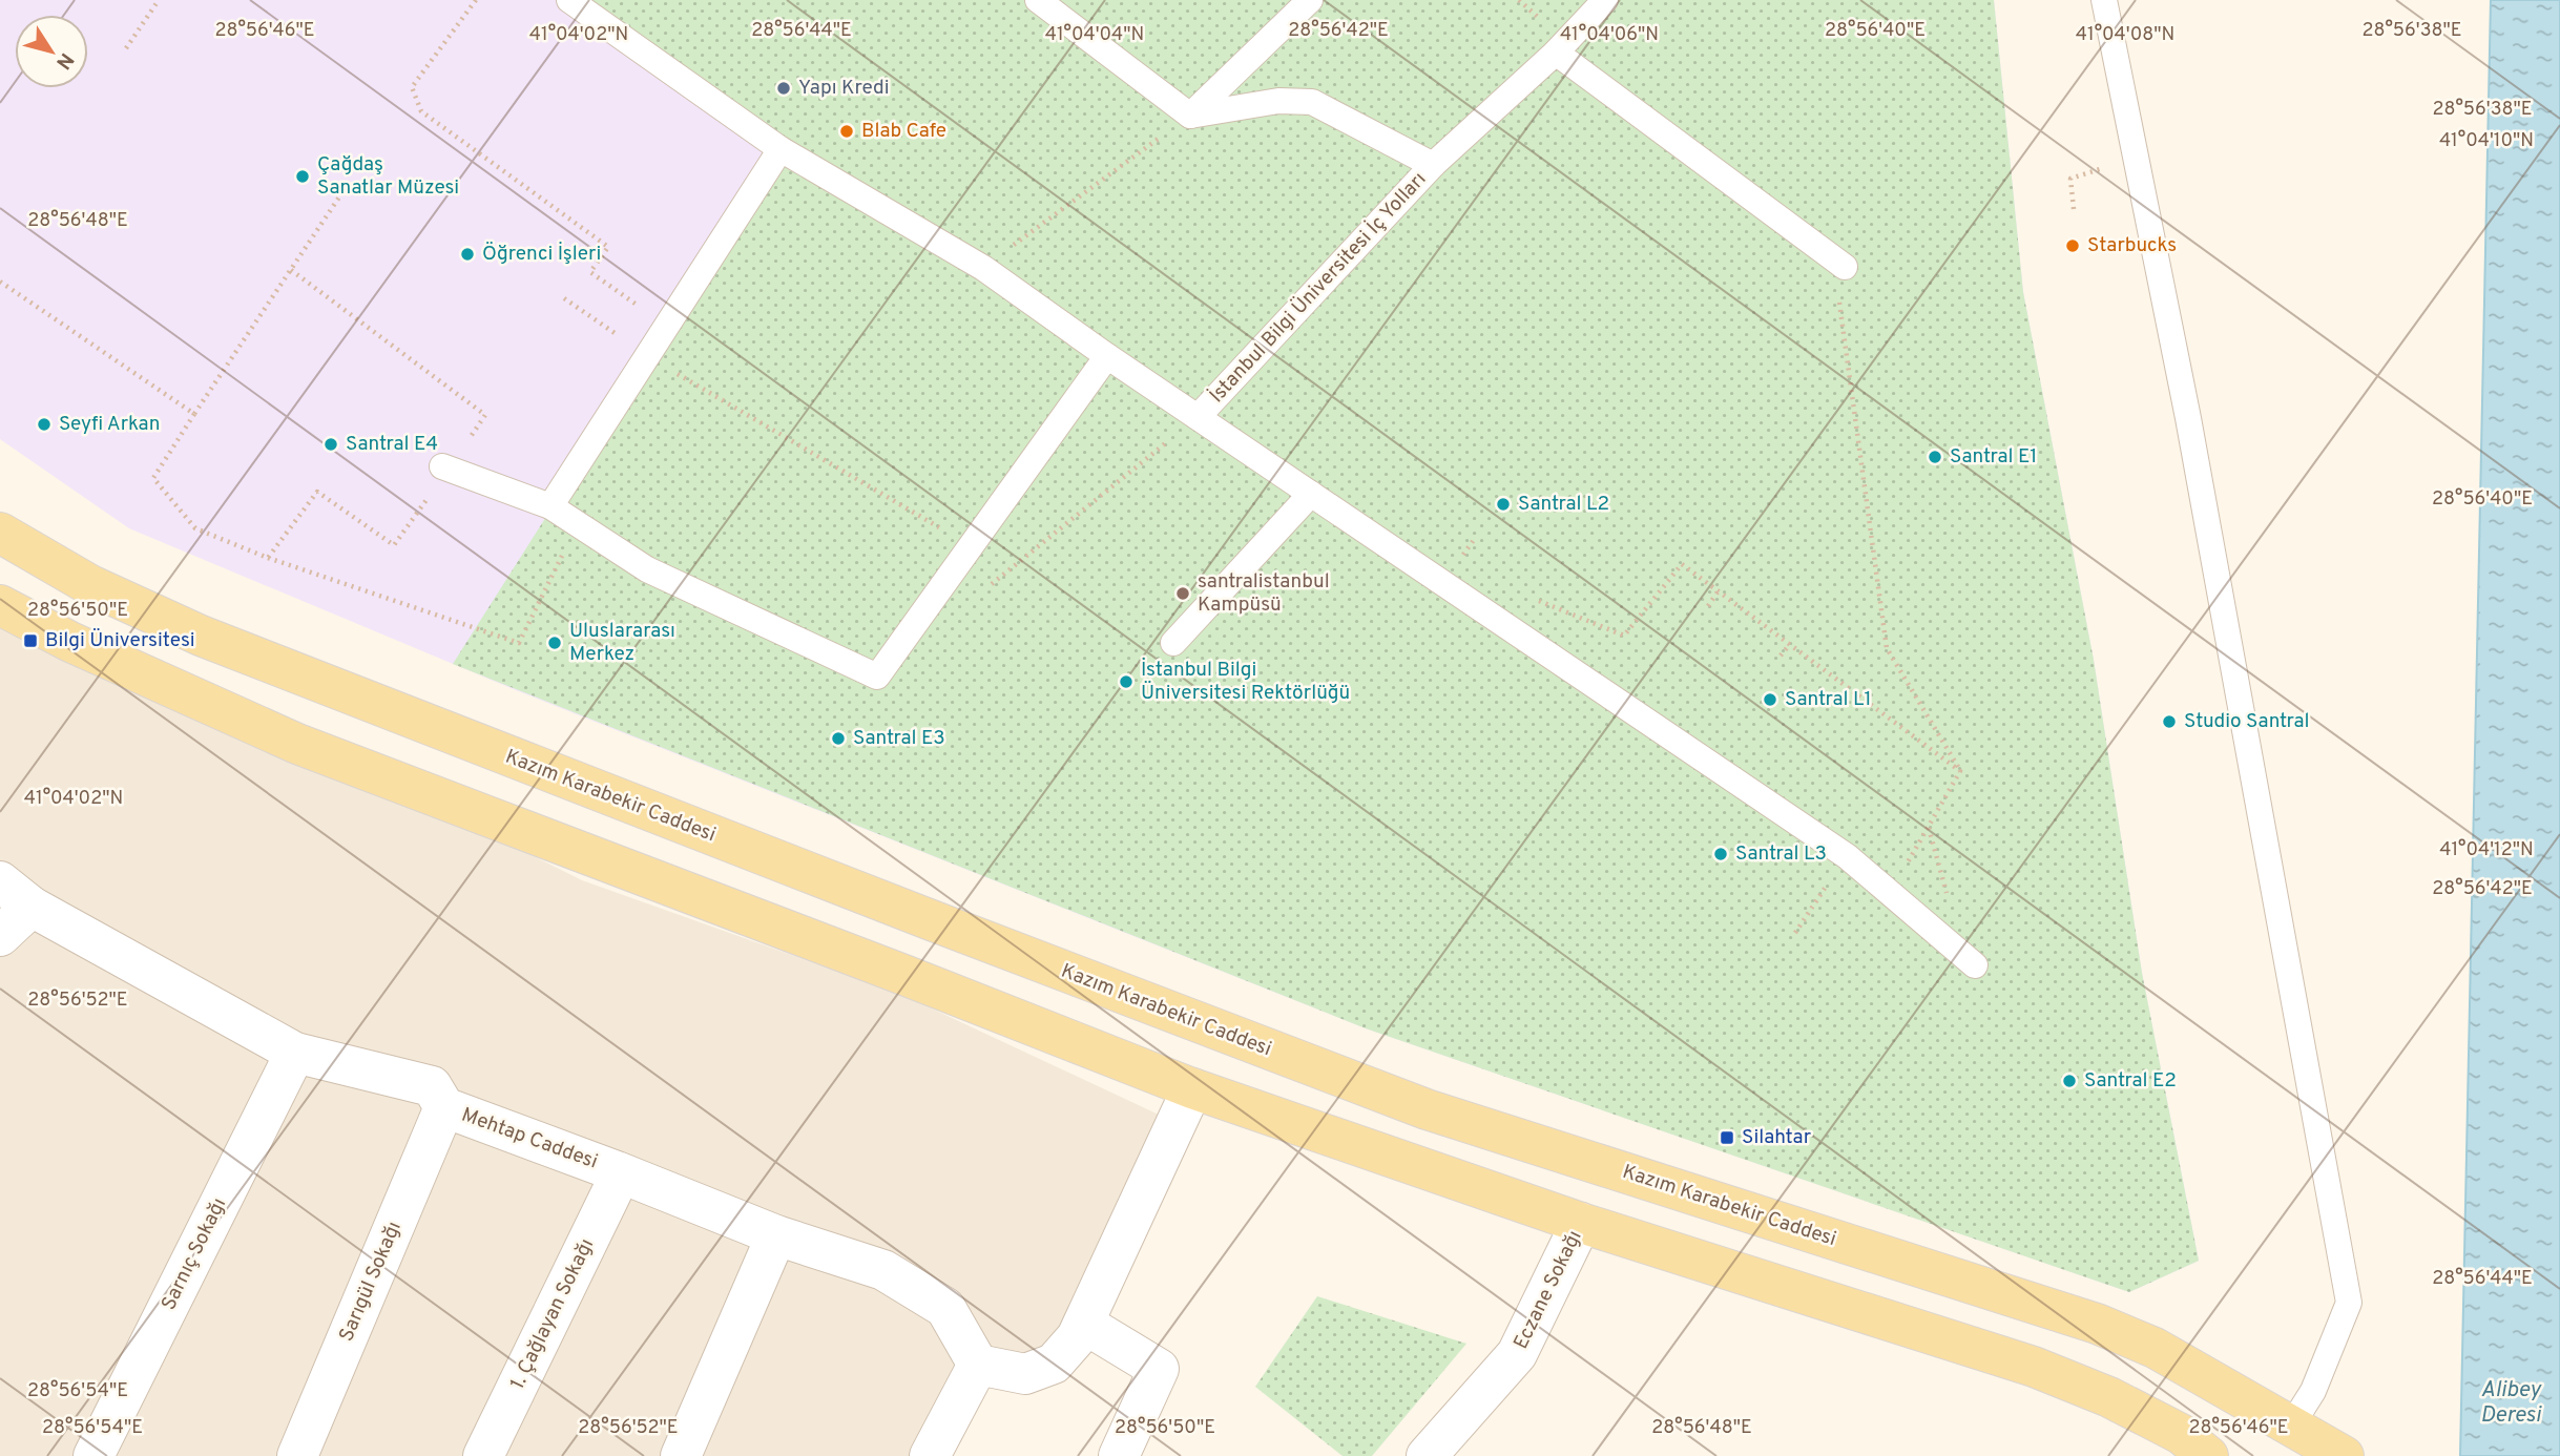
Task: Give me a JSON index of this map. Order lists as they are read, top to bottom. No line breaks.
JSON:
{"streets":{"main road":["Kazım Karabekir Caddesi"],"street":["Mehtap Caddesi","Sarnıç Sokağı","Sarıgül Sokağı","Eczane Sokağı","1. Çağlayan Sokağı"],"lane":["İstanbul Bilgi Üniversitesi İç Yolları"]},"crossings":[["Mehtap Caddesi","Sarnıç Sokağı"],["Mehtap Caddesi","Sarıgül Sokağı"],["Mehtap Caddesi","1. Çağlayan Sokağı"]],"water":["Alibey Deresi"],"places":{"other":["Yapı Kredi","Blab Cafe","Çağdaş Sanatlar Müzesi","Starbucks","Öğrenci İşleri","Seyfi Arkan","Santral E4","Santral E1","Santral L2","santralistanbul Kampüsü","Uluslararası Merkez","İstanbul Bilgi Üniversitesi Rektörlüğü","Santral L1","Studio Santral","Santral E3","Santral L3","Santral E2"],"transit":["Bilgi Üniversitesi","Silahtar"]},"north":"bottom right","coordinates":["28°56'44\"E","28°56'42\"E","28°56'40\"E","28°56'46\"E","28°56'38\"E","41°04'04\"N","41°04'06\"N","41°04'08\"N","41°04'02\"N","41°04'10\"N","28°56'48\"E","28°56'50\"E","41°04'12\"N","28°56'52\"E","28°56'54\"E"]}
